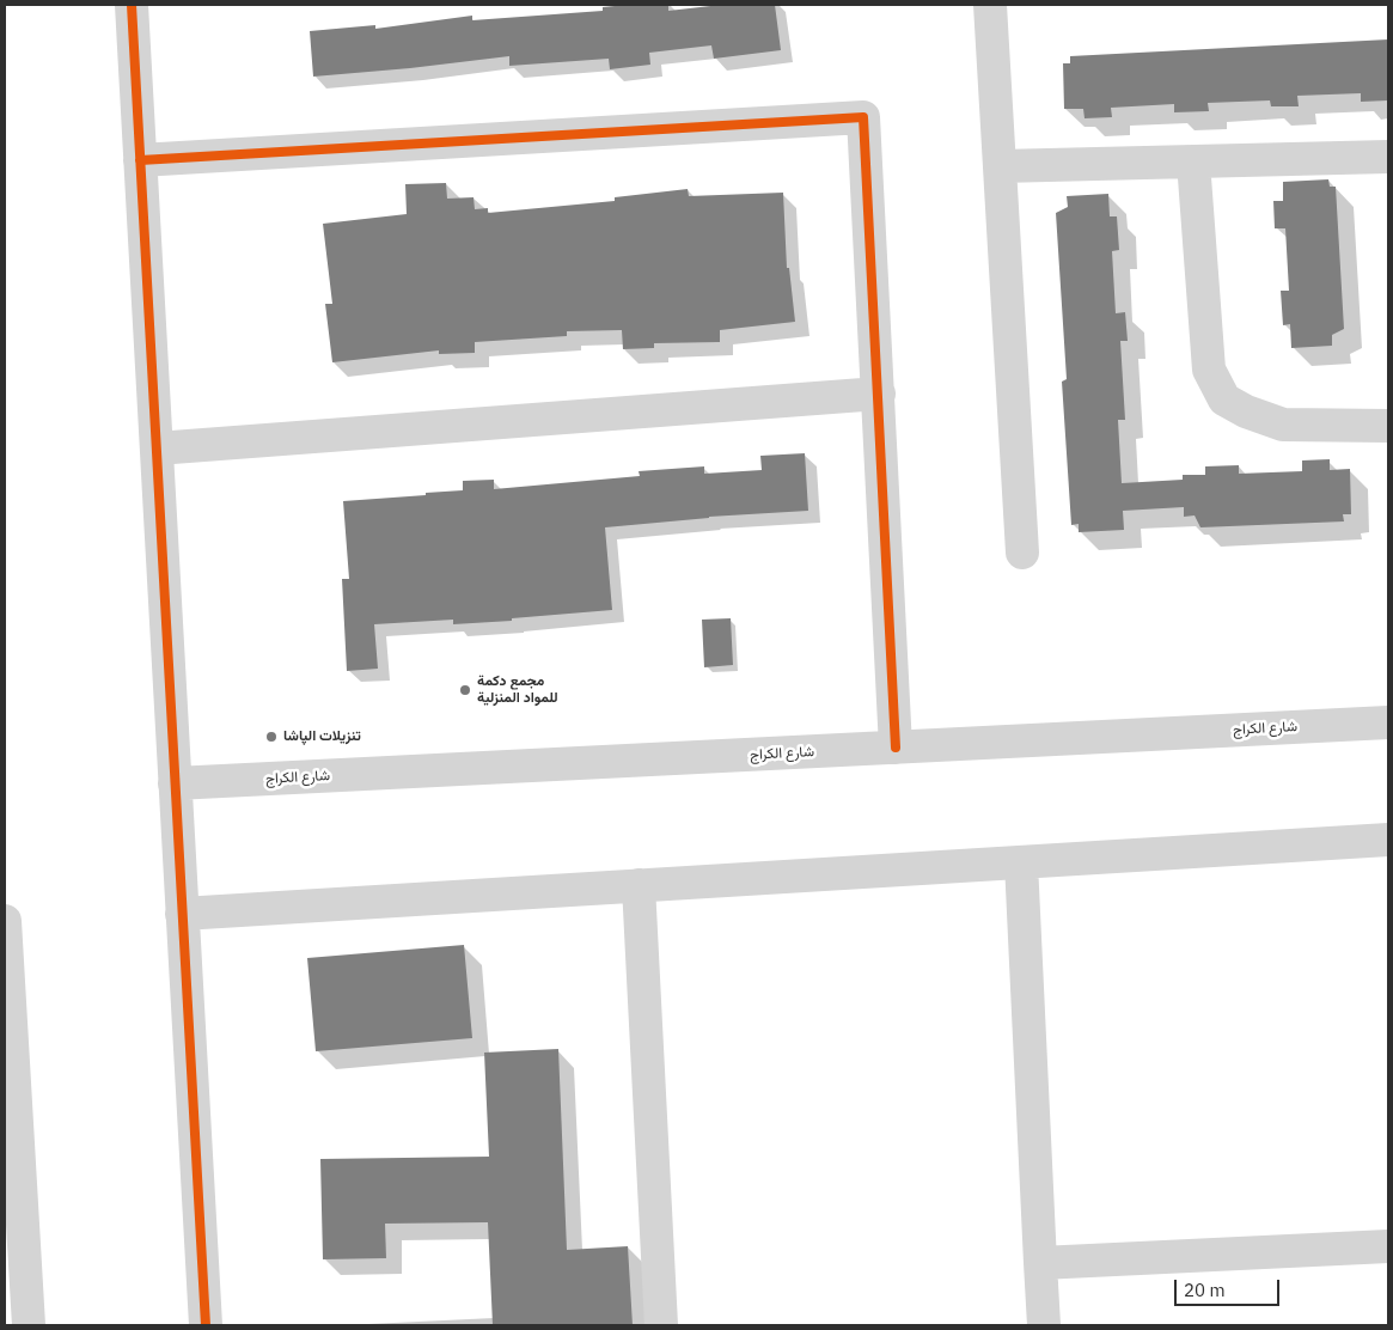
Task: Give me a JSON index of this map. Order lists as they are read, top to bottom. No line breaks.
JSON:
{"streets":{"street":["شارع الكراج"]},"places":["مجمع دكمة للمواد المنزلية","تنزيلات الپاشا"],"scale_bar":"20 m"}
